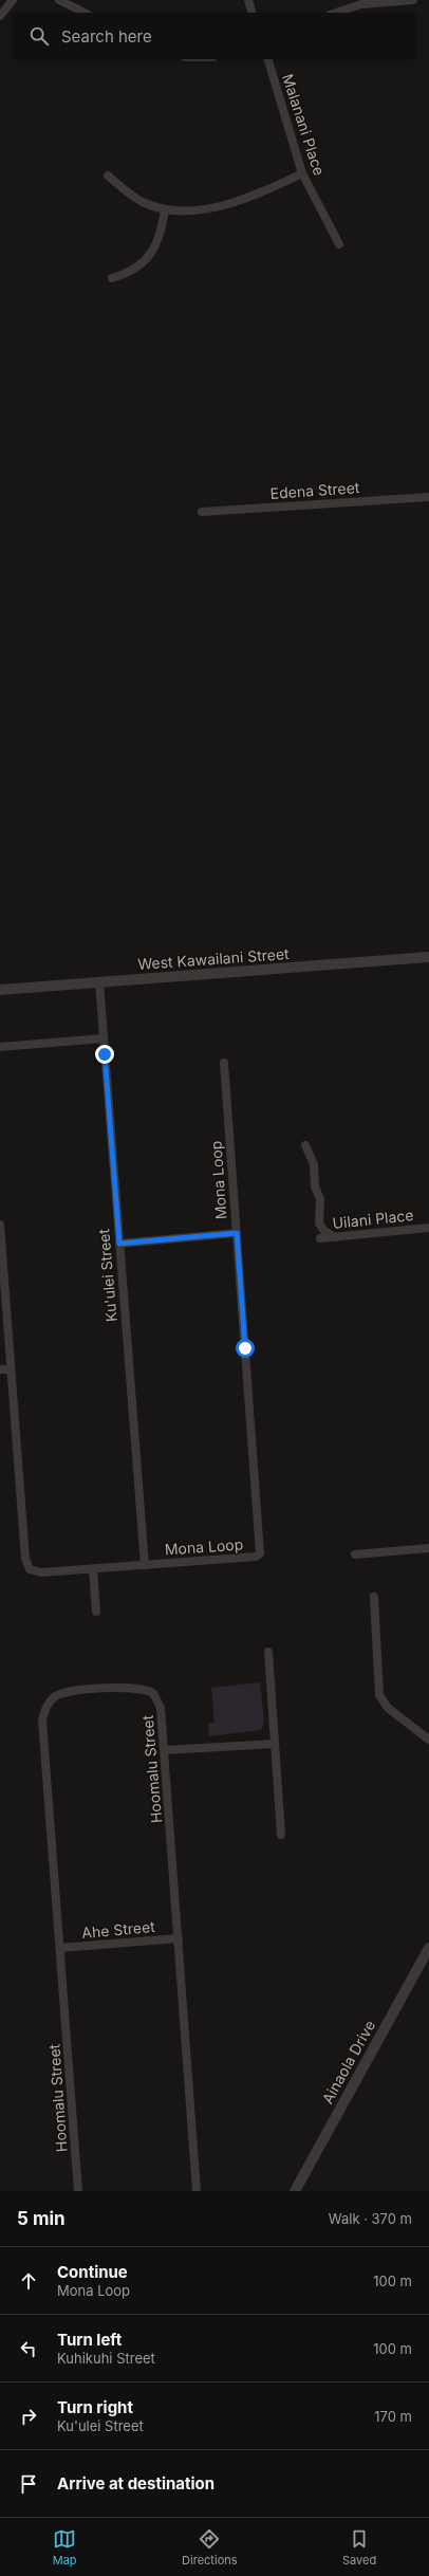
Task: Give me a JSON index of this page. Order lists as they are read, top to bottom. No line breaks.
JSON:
{"streets":{"street":["Malanani Place","Edena Street","West Kawailani Street","Mona Loop","Uilani Place","Ku'ulei Street","Hoomalu Street","Ahe Street","Ainaola Drive"]},"crossings":[["West Kawailani Street","Ku'ulei Street"],["Mona Loop","Ku'ulei Street"],["Hoomalu Street","Ahe Street"]],"page":{"search":"Search here","heading":["5 min","Walk · 370 m"],"list":[["Continue","Mona Loop","100 m"],["Turn left","Kuhikuhi Street","100 m"],["Turn right","Ku'ulei Street","170 m"],"Arrive at destination"],"nav":["Map","Directions","Saved"]}}
